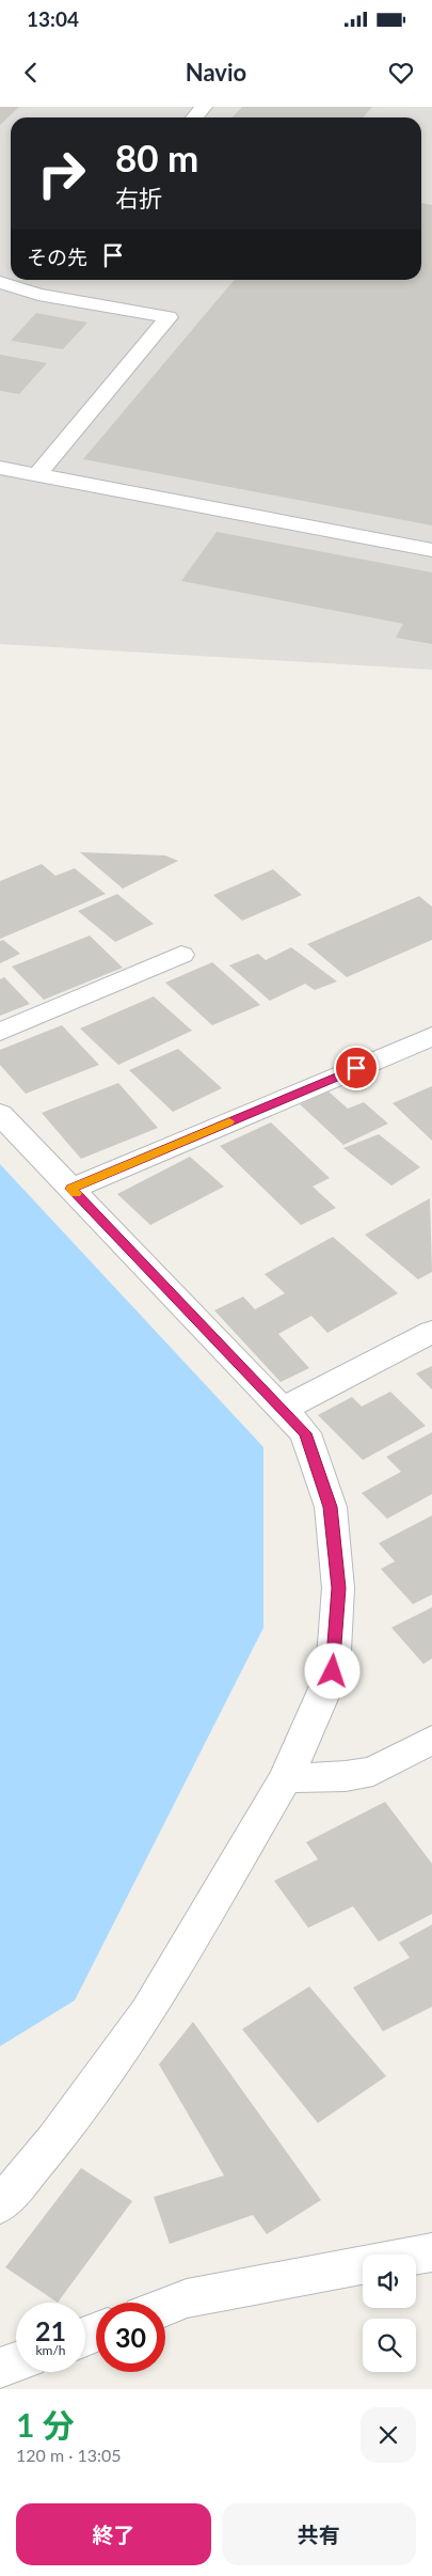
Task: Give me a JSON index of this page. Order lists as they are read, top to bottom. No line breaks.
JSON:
{"page":{"status":"13:04","header":"Navio","turn":["80 m","右折"],"then":"その先","speed":"21 km/h","limit":"30","heading":["1 分","120 m · 13:05"],"buttons":["終了","共有"]}}
